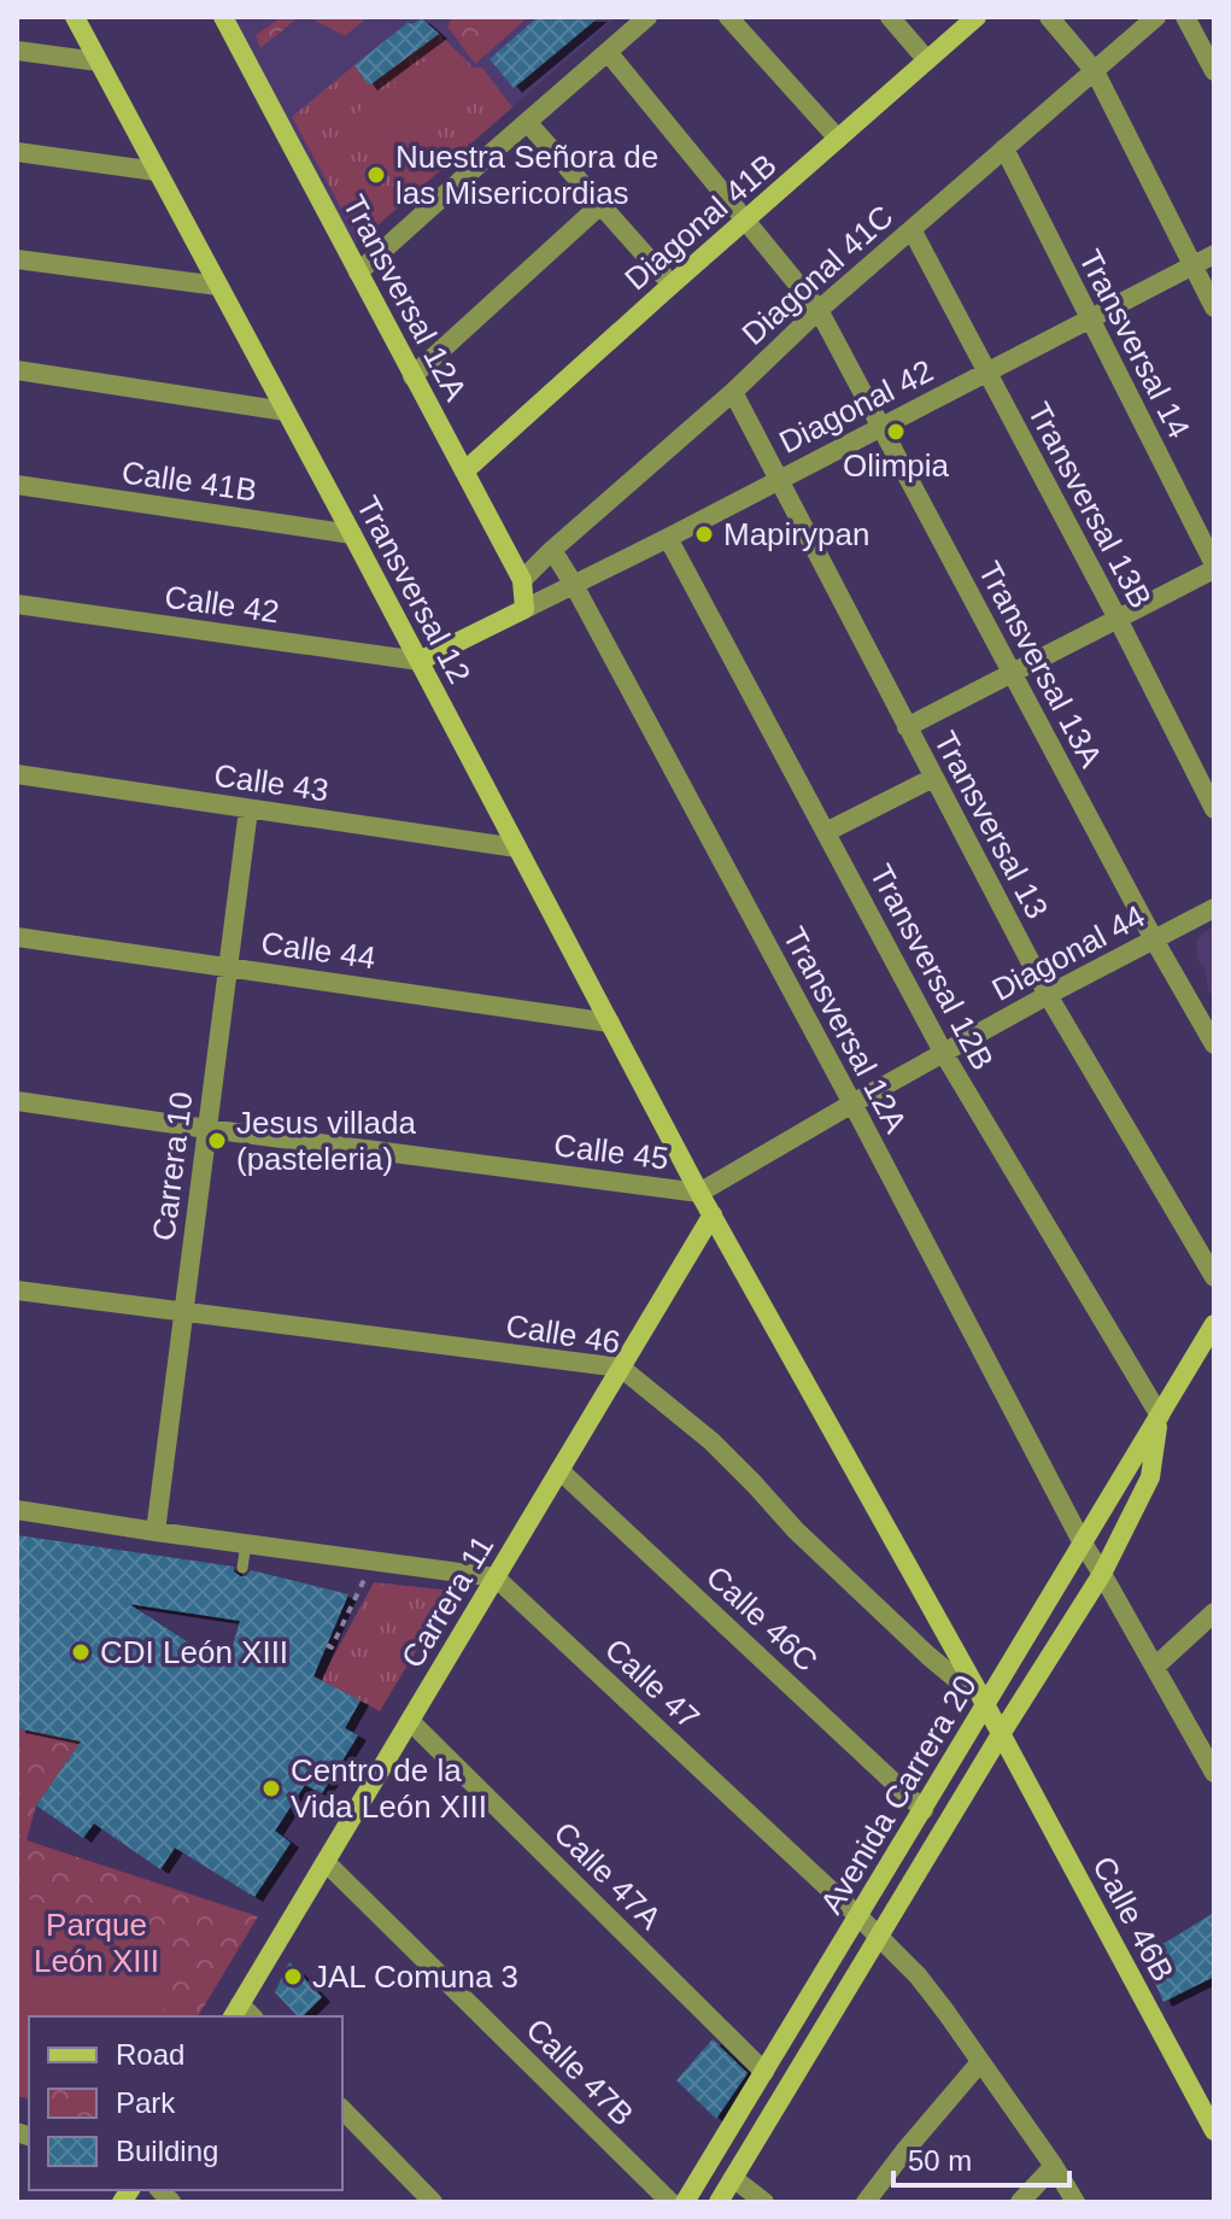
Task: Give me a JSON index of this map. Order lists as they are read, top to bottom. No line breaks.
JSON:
{"streets":{"street":["Diagonal 41B","Diagonal 41C","Transversal 12A","Transversal 14","Diagonal 42","Calle 41B","Transversal 13B","Transversal 12","Calle 42","Transversal 13A","Calle 43","Transversal 13","Calle 44","Diagonal 44","Transversal 12B","Calle 45","Carrera 10","Calle 46","Carrera 11","Calle 46C","Calle 47","Avenida Carrera 20","Calle 47A","Calle 46B","Calle 47B"]},"crossings":[["Diagonal 41B","Transversal 12A"],["Diagonal 41C","Transversal 12A"],["Diagonal 41C","Transversal 14"],["Diagonal 41C","Transversal 13B"],["Diagonal 41C","Transversal 13A"],["Diagonal 41C","Transversal 13"],["Transversal 12A","Diagonal 42"],["Transversal 12A","Diagonal 44"],["Transversal 12A","Avenida Carrera 20"],["Transversal 14","Diagonal 42"],["Diagonal 42","Transversal 13B"],["Diagonal 42","Transversal 13A"],["Diagonal 42","Transversal 13"],["Diagonal 42","Transversal 12B"],["Calle 41B","Transversal 12"],["Transversal 12","Calle 42"],["Transversal 12","Calle 43"],["Transversal 12","Calle 44"],["Transversal 12","Diagonal 44"],["Transversal 12","Calle 45"],["Transversal 13A","Diagonal 44"],["Calle 43","Carrera 10"],["Transversal 13","Diagonal 44"],["Calle 44","Carrera 10"],["Diagonal 44","Transversal 12B"],["Diagonal 44","Calle 45"],["Transversal 12B","Avenida Carrera 20"],["Calle 45","Carrera 10"],["Calle 45","Calle 46"],["Calle 45","Carrera 11"],["Calle 45","Avenida Carrera 20"],["Calle 45","Calle 46B"],["Carrera 10","Calle 46"],["Calle 46","Carrera 11"],["Calle 46","Avenida Carrera 20"],["Carrera 11","Calle 46C"],["Carrera 11","Calle 47"],["Carrera 11","Calle 47A"],["Carrera 11","Calle 47B"],["Calle 46C","Avenida Carrera 20"],["Calle 47","Avenida Carrera 20"],["Avenida Carrera 20","Calle 47A"],["Avenida Carrera 20","Calle 46B"]],"parks":["Parque León XIII"],"places":["Nuestra Señora de las Misericordias","Olimpia","Mapirypan","Jesus villada (pasteleria)","CDI León XIII","Centro de la Vida León XIII","JAL Comuna 3"],"legend":["Road","Park","Building"],"scale_bar":"50 m"}
